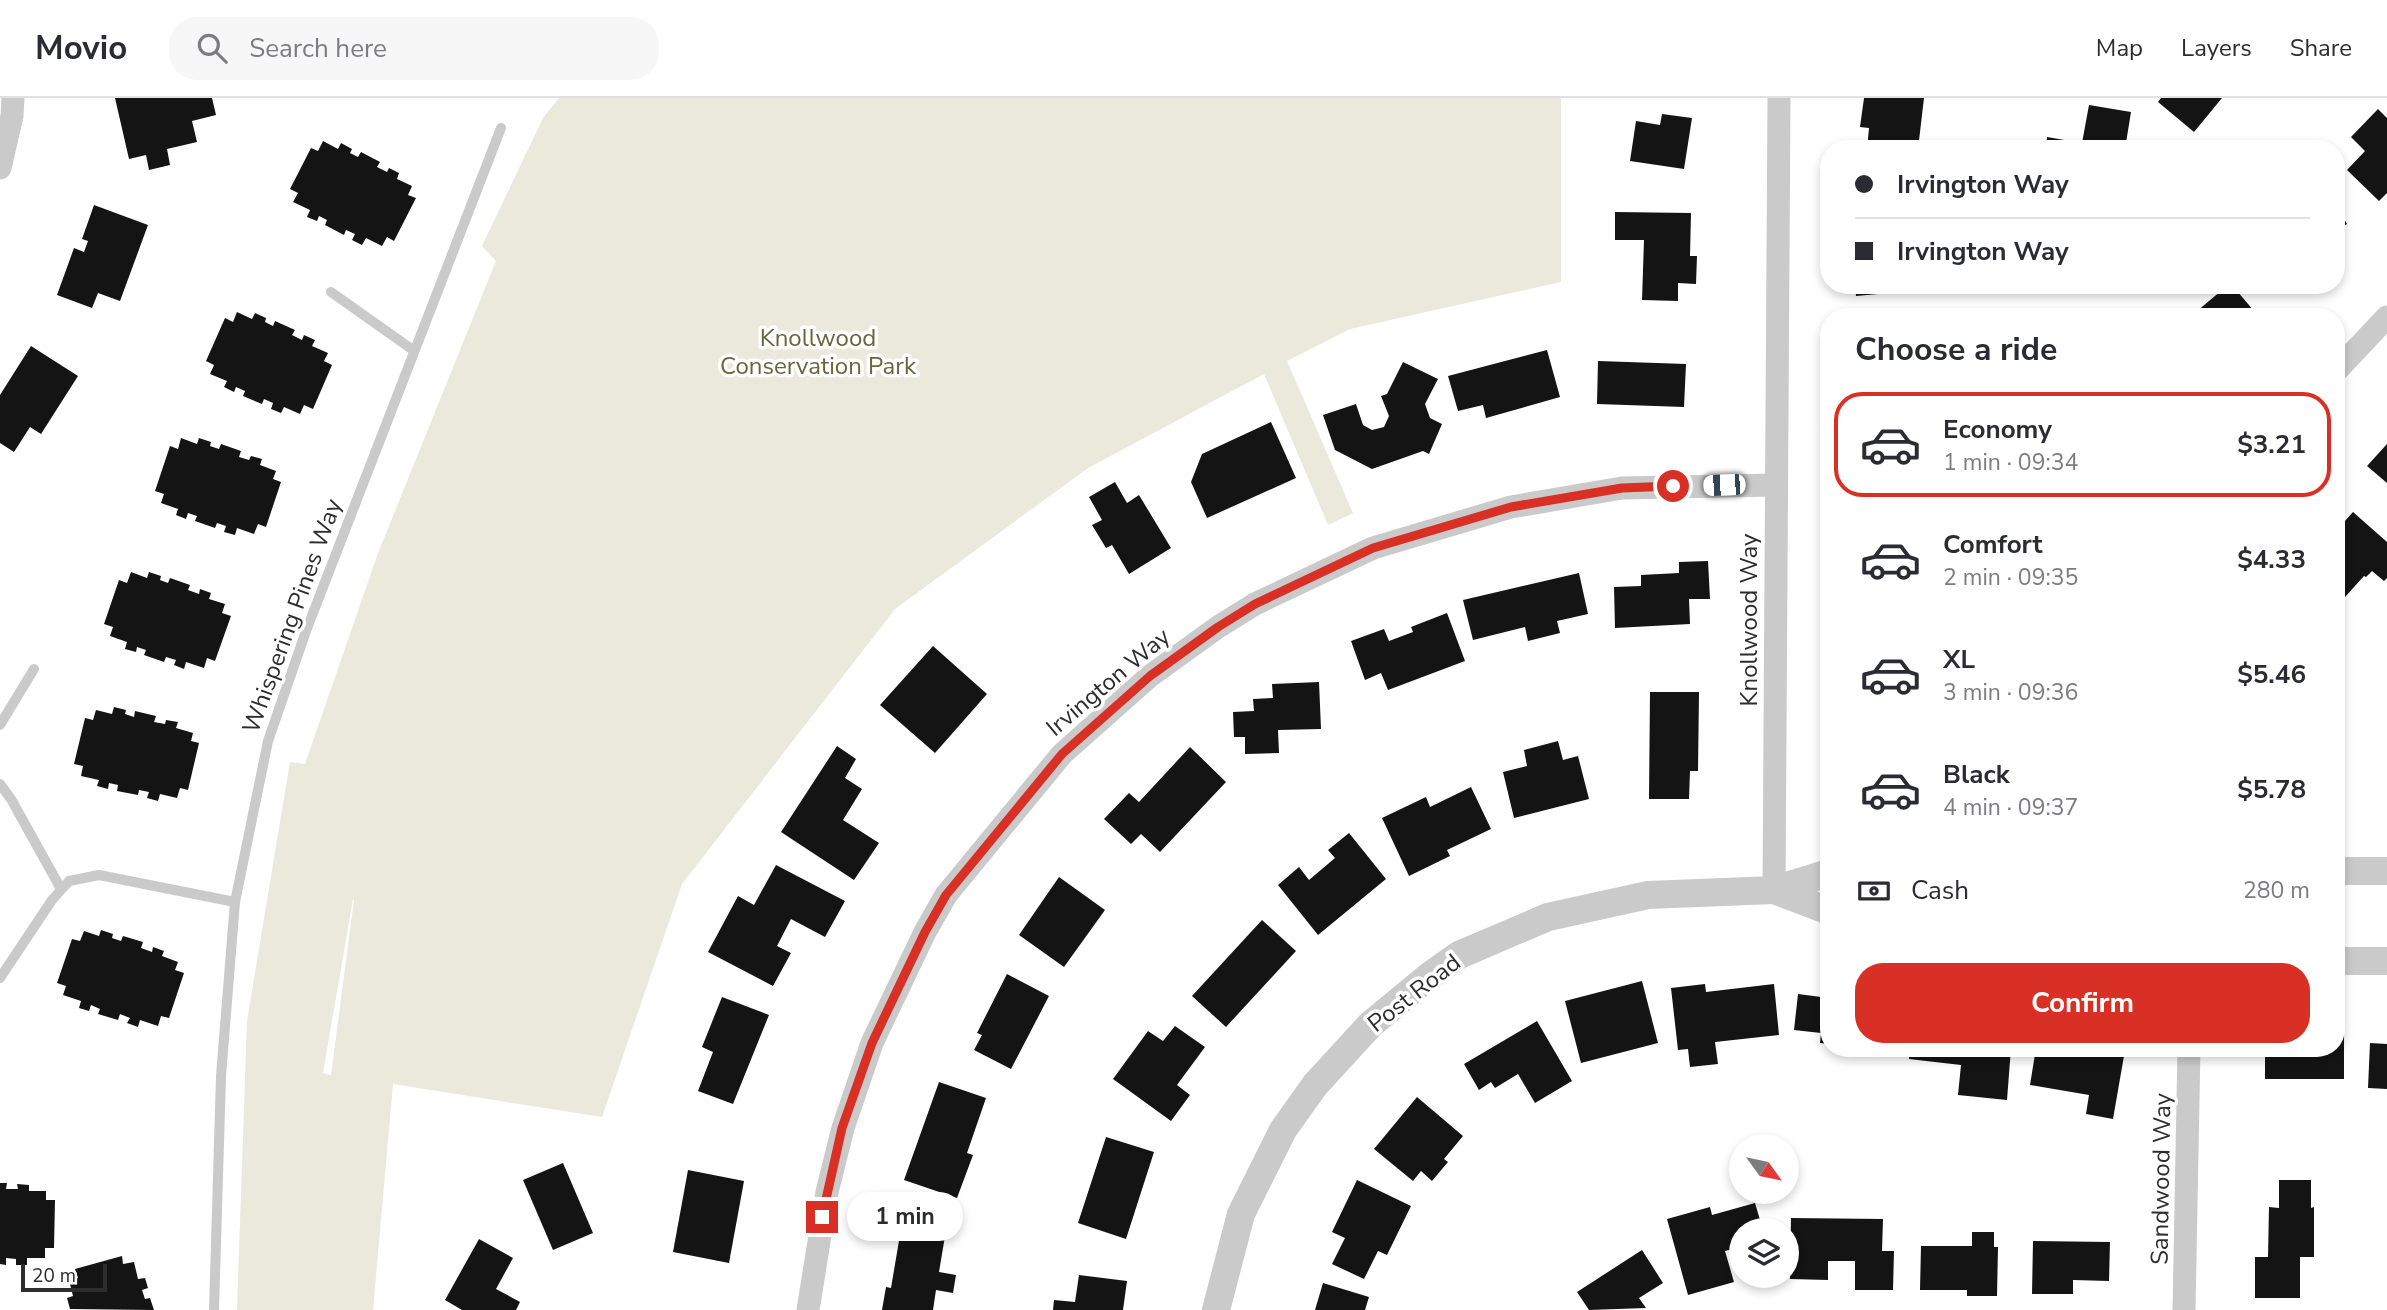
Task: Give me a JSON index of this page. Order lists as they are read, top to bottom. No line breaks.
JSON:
{"streets":{"street":["Knollwood Way","Irvington Way","Post Road","Sandwood Way"],"lane":["Whispering Pines Way"]},"crossings":[["Knollwood Way","Irvington Way"],["Knollwood Way","Post Road"]],"parks":["Knollwood Conservation Park"],"scale_bar":"20 m","north":"bottom right","page":{"header":"Movio","search":"Search here","nav":["Map","Layers","Share"],"banner":["Irvington Way","Irvington Way"],"heading":"Choose a ride","list":[{"name":"Economy","note":"1 min · 09:34","value":"$3.21"},{"name":"Comfort","note":"2 min · 09:35","value":"$4.33"},{"name":"XL","note":"3 min · 09:36","value":"$5.46"},{"name":"Black","note":"4 min · 09:37","value":"$5.78"}],"pay":["Cash","280 m"],"buttons":"Confirm","bubble":"1 min","scale":"20 m"}}
